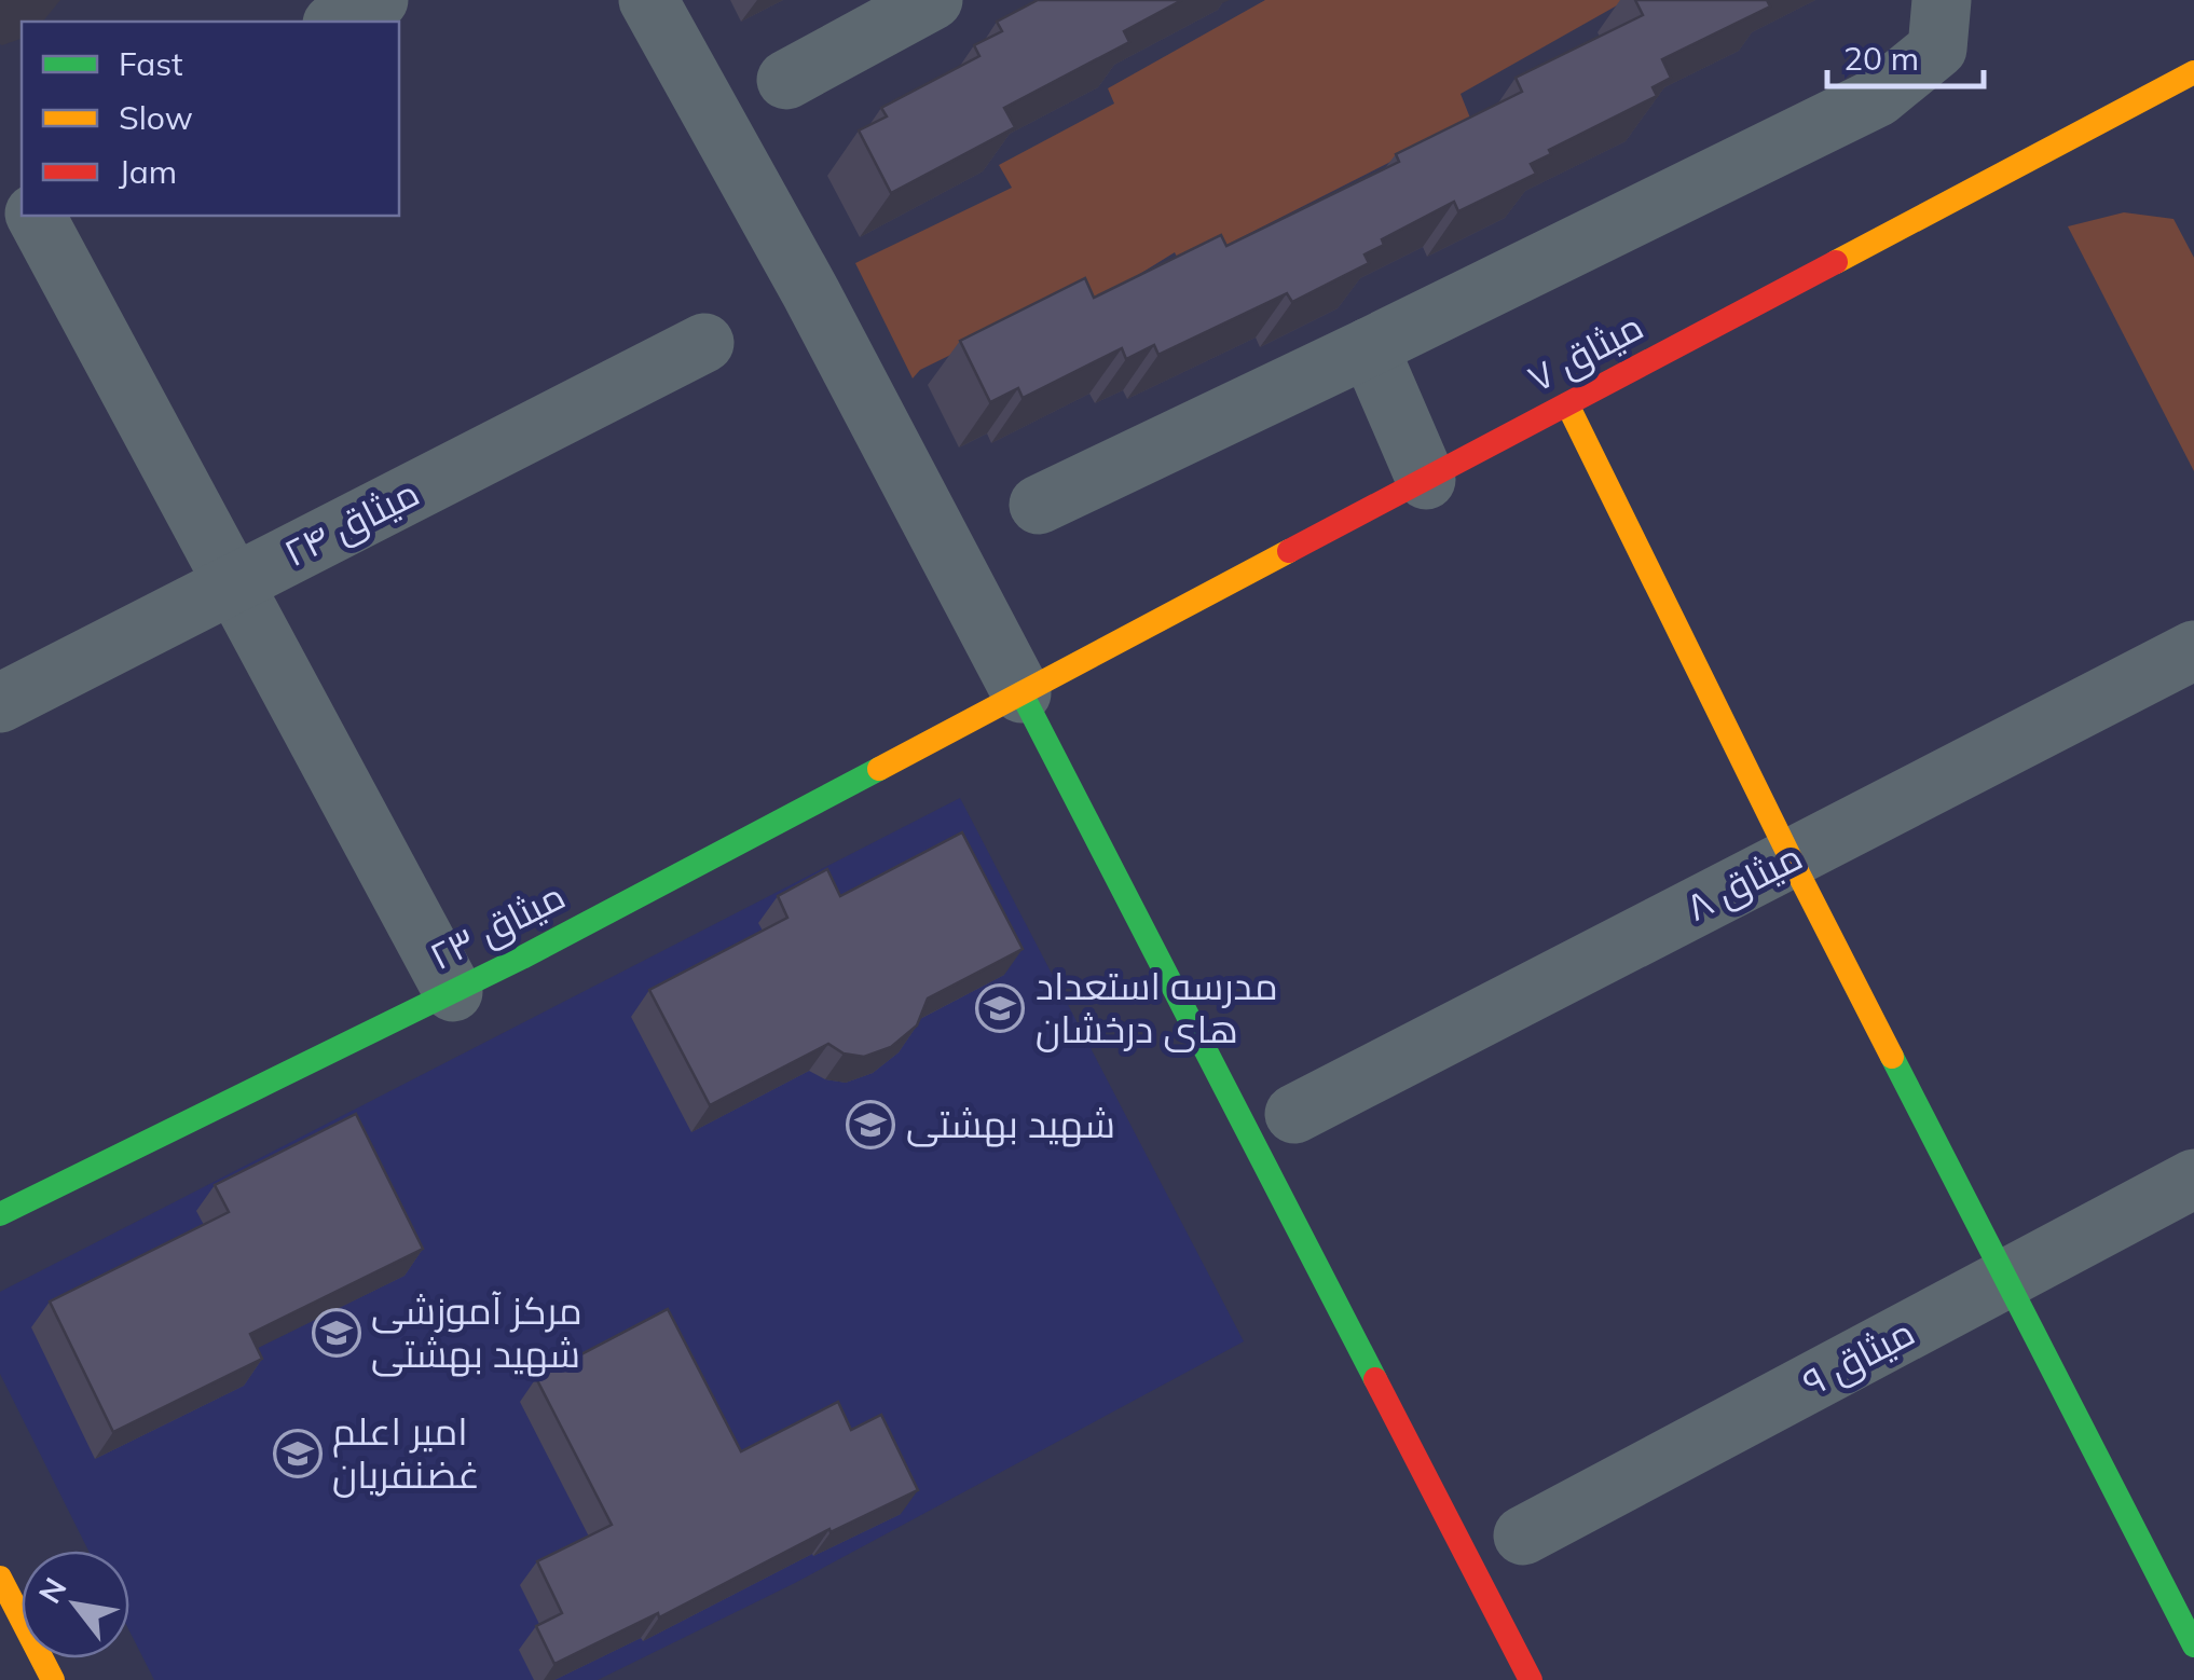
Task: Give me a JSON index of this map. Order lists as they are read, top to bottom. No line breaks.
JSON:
{"streets":{"street":["میثاق ۷","میثاق ۲۴","میثاق ۸","میثاق ۲۳","میثاق ۹"]},"crossings":[["میثاق ۷","میثاق ۲۳"]],"places":{"school or university":["مدرسه استعداد های درخشان","شهید بهشتی","مرکز آموزشی شهید بهشتی","امیر اعلم غضنفریان"]},"legend":["Fast","Slow","Jam"],"scale_bar":"20 m","north":"top left"}
